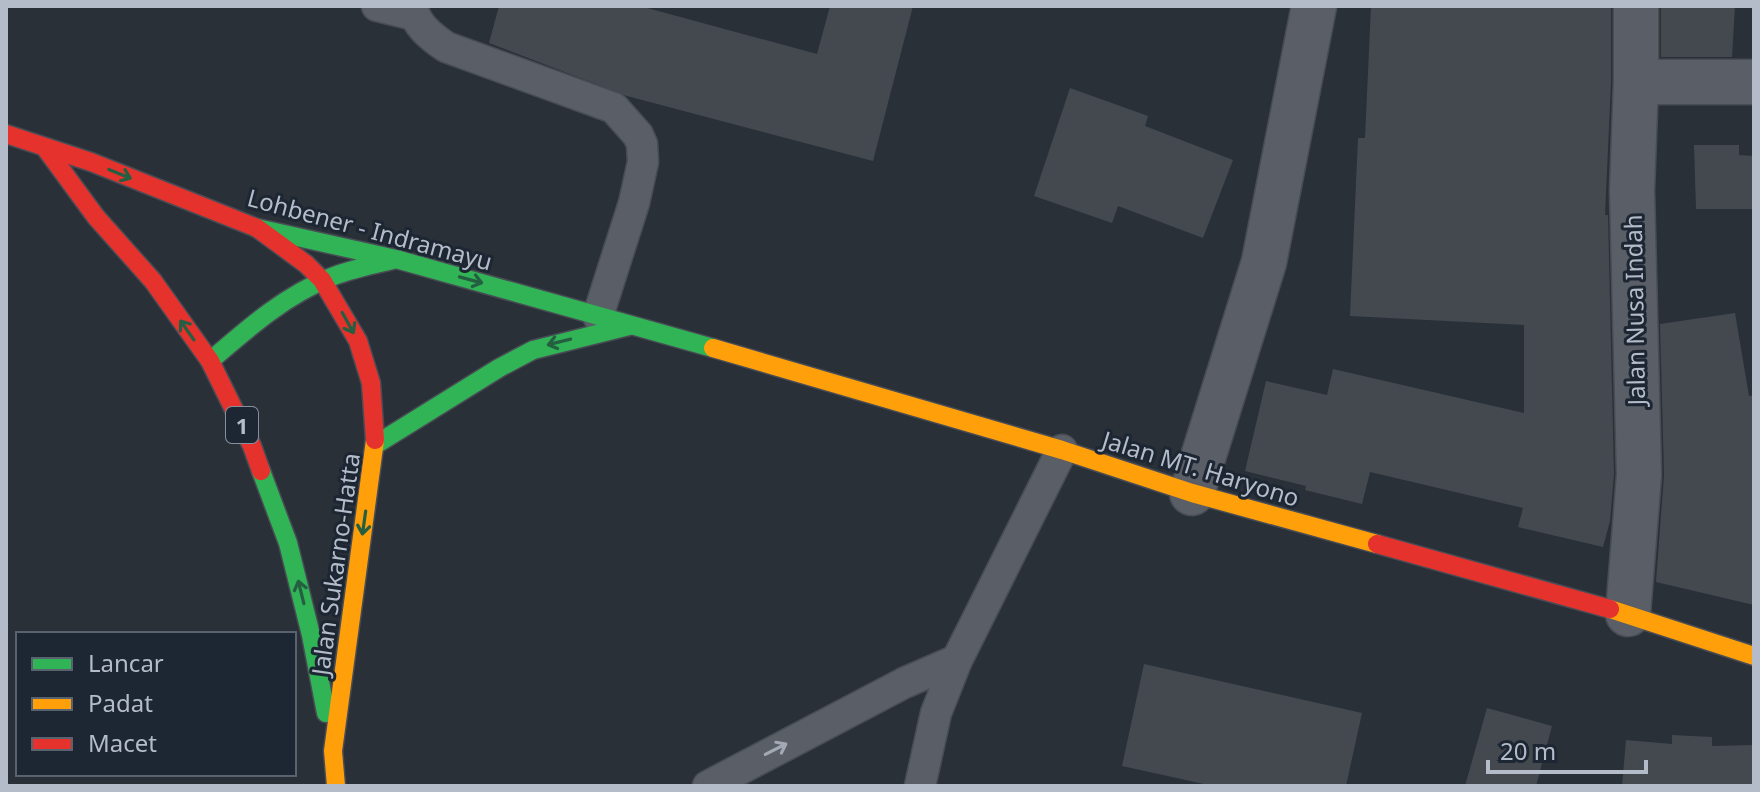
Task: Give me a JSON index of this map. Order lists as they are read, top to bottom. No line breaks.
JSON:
{"streets":{"main road":["Lohbener - Indramayu","1","Jalan MT. Haryono","Jalan Sukarno-Hatta"],"street":["Jalan Nusa Indah"]},"crossings":[["Lohbener - Indramayu","1"],["Lohbener - Indramayu","Jalan MT. Haryono"],["Lohbener - Indramayu","Jalan Sukarno-Hatta"],["Jalan Nusa Indah","Jalan MT. Haryono"],["1","Jalan Sukarno-Hatta"],["Jalan MT. Haryono","Jalan Sukarno-Hatta"]],"one_way":["Lohbener - Indramayu","Jalan Sukarno-Hatta"],"legend":["Lancar","Padat","Macet"],"scale_bar":"20 m"}
